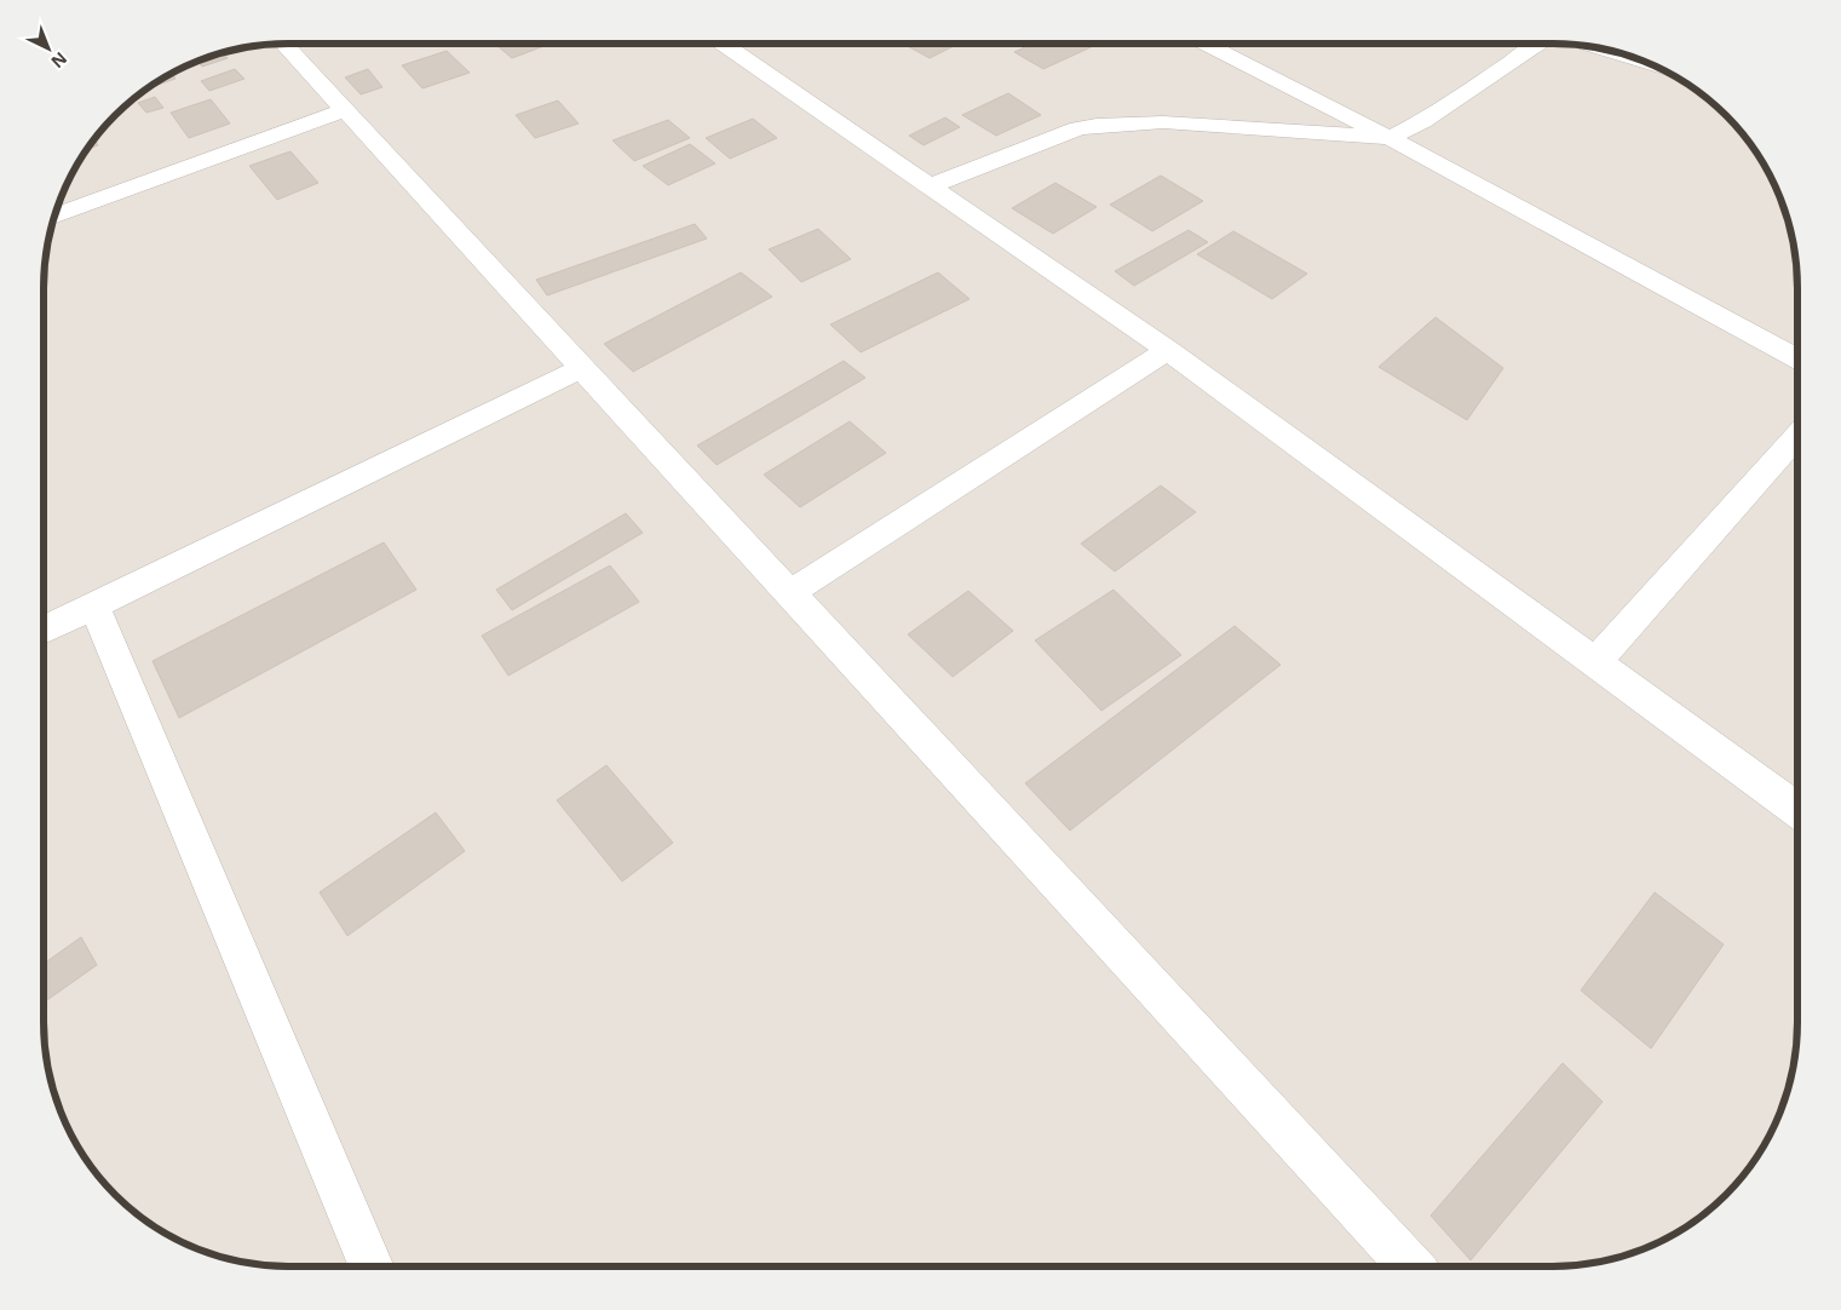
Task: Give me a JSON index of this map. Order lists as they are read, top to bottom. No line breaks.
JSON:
{"north":"bottom right"}
